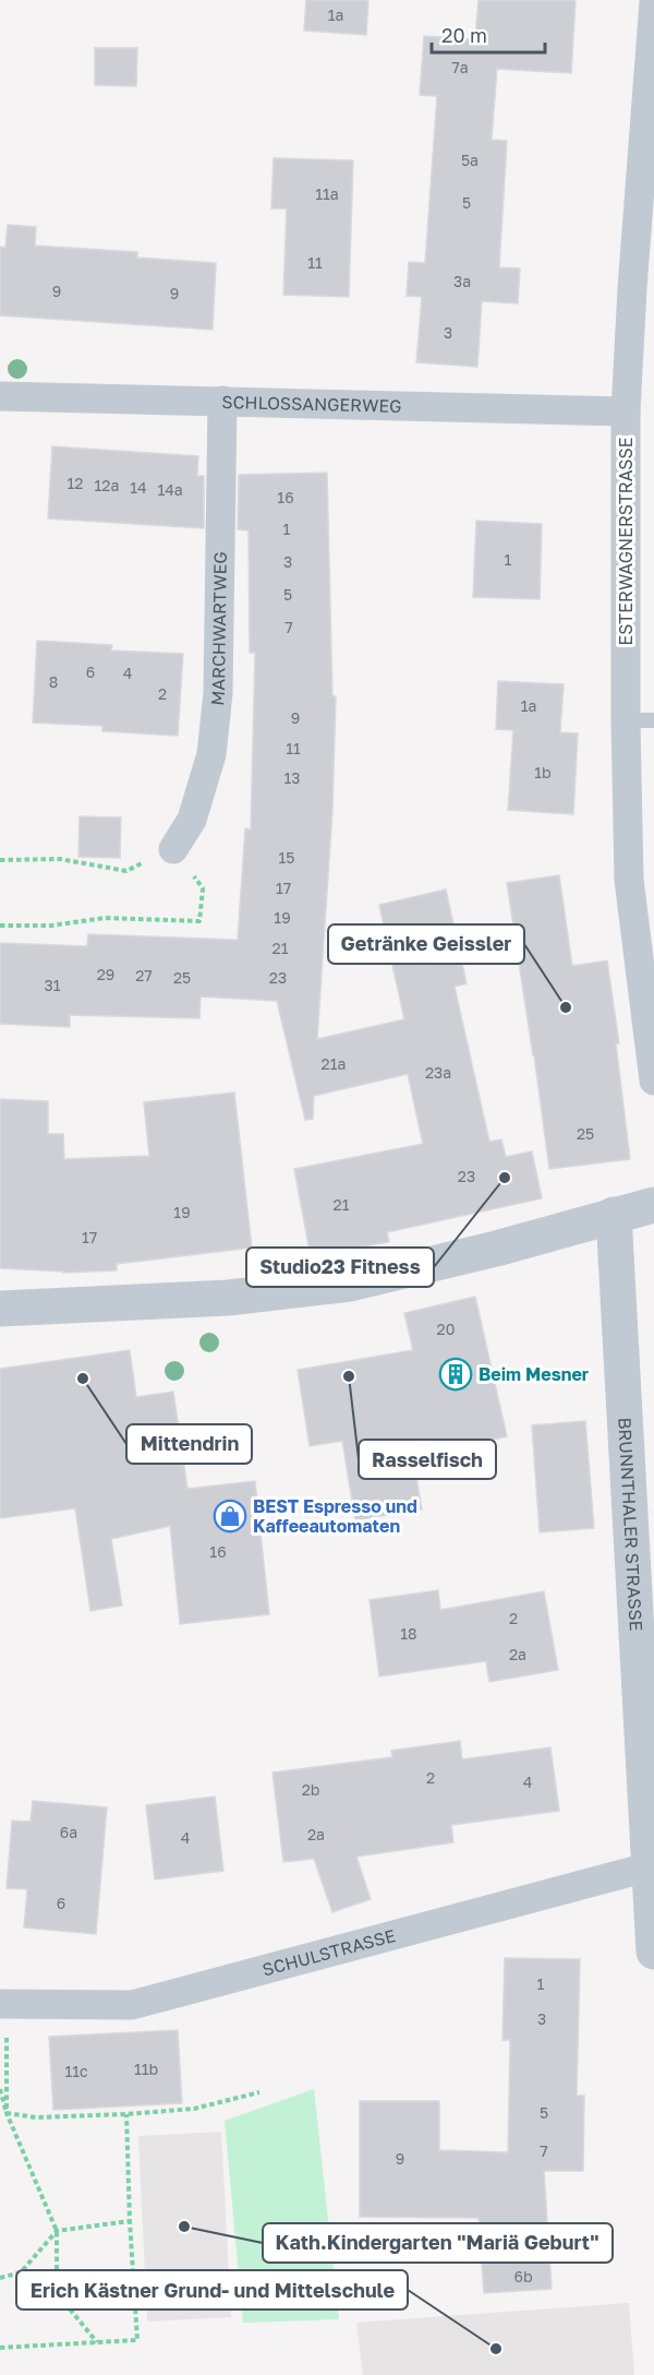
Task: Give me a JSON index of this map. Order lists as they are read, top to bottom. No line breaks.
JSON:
{"streets":{"street":["SCHLOSSANGERWEG","ESTERWAGNERSTRASSE","MARCHWARTWEG","BRUNNTHALER STRASSE","SCHULSTRASSE"]},"crossings":[["SCHLOSSANGERWEG","ESTERWAGNERSTRASSE"],["SCHLOSSANGERWEG","MARCHWARTWEG"],["BRUNNTHALER STRASSE","SCHULSTRASSE"]],"places":{"other":["Getränke Geissler","Studio23 Fitness","Rasselfisch","Mittendrin","Kath.Kindergarten \"Mariä Geburt\"","Erich Kästner Grund- und Mittelschule"],"building":["Beim Mesner"],"shop":["BEST Espresso und Kaffeeautomaten"]},"house_numbers":["1a","7a","5a","11a","5","11","3a","9","9","3","12","12a","14","14a","16","1","1","3","5","7","6","4","8","2","1a","9","11","1b","13","15","17","19","21","29","27","25","23","31","21a","23a","25","23","21","19","17","20","16","2","18","2a","2","4","2b","6a","2a","4","6","1","3","11b","11c","5","7","9","6b"],"scale_bar":"20 m"}
